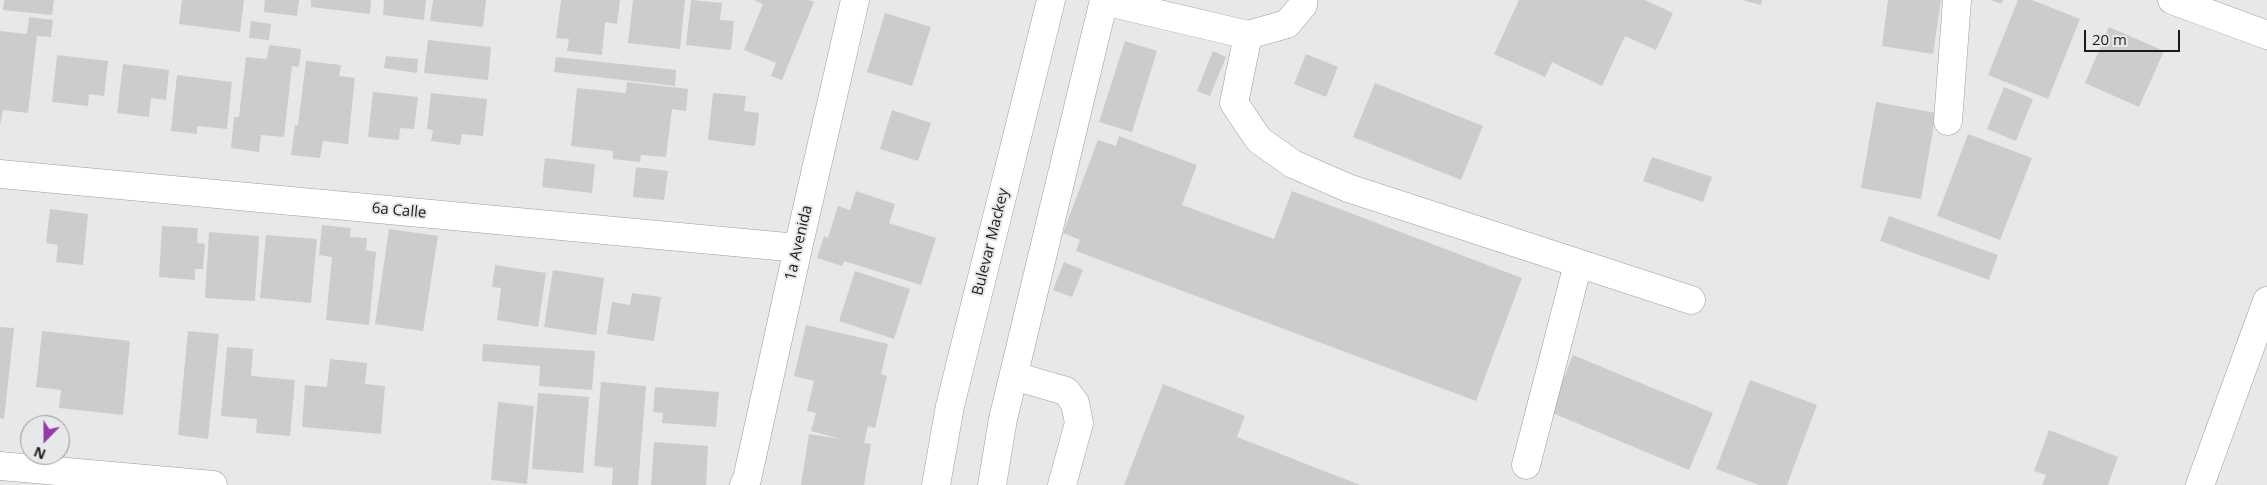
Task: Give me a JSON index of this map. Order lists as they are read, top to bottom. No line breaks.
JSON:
{"streets":{"street":["6a Calle","Bulevar Mackey","1a Avenida"]},"crossings":[["6a Calle","1a Avenida"]],"scale_bar":"20 m","north":"bottom"}
